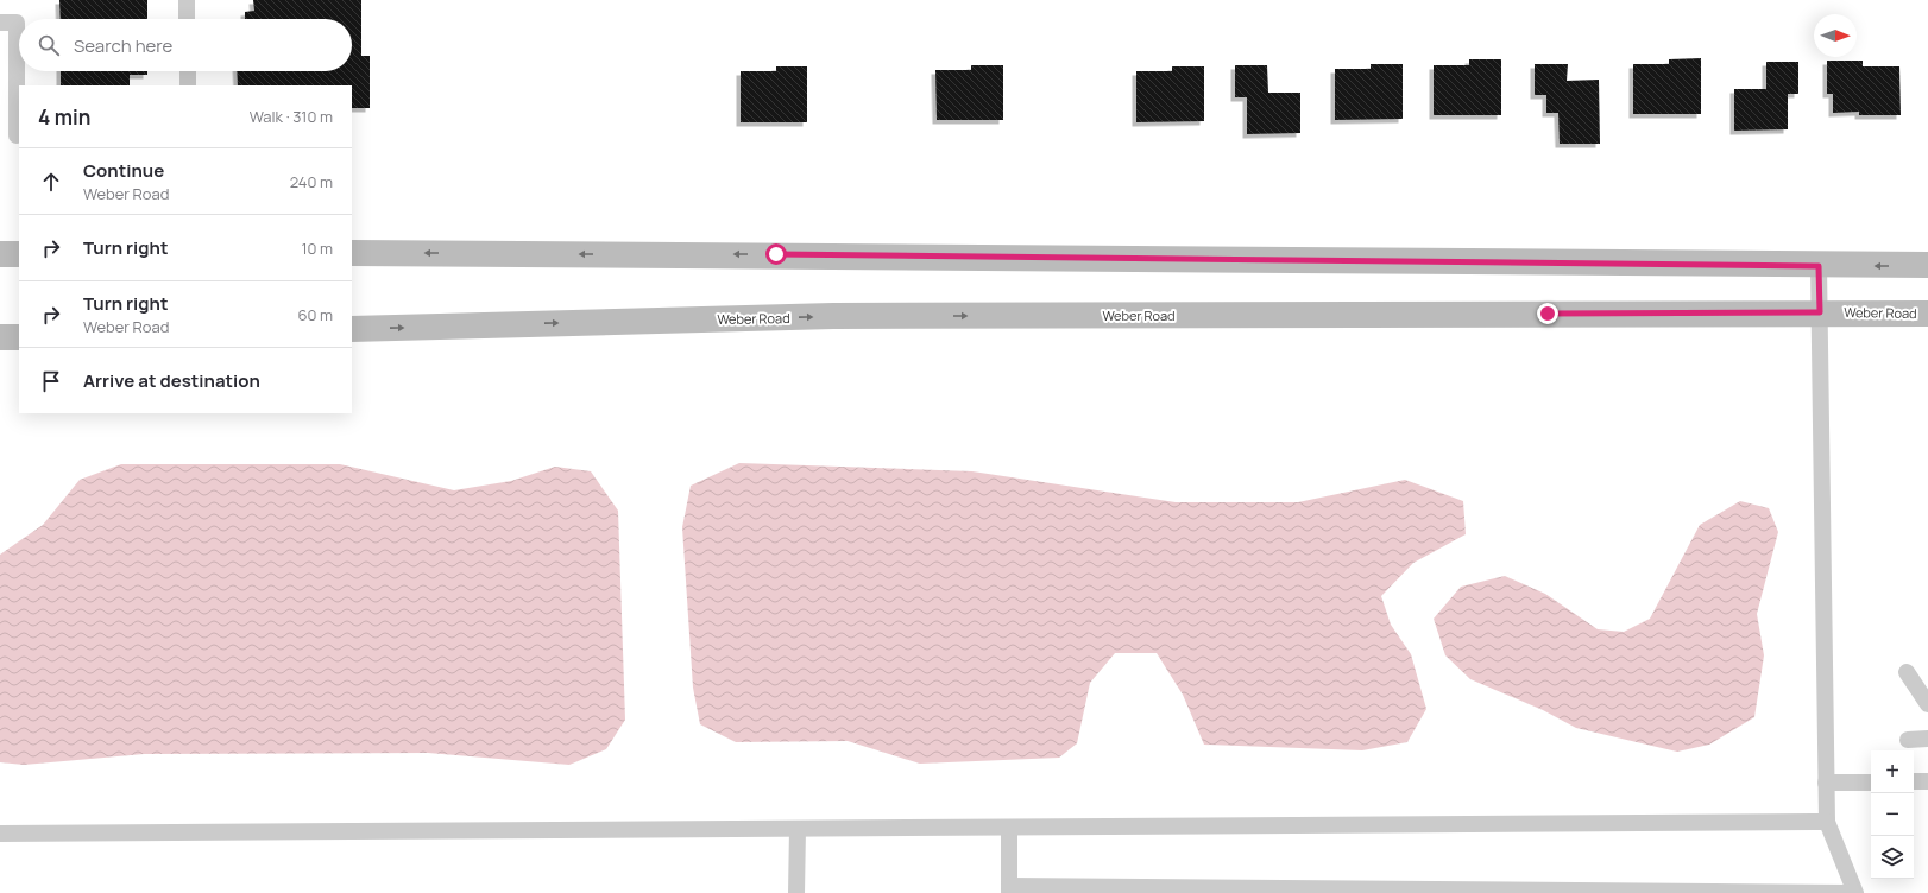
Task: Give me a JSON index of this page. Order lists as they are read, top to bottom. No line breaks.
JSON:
{"streets":{"main road":["Weber Road"]},"north":"right","page":{"search":"Search here","heading":["4 min","Walk · 310 m"],"list":[["Continue","Weber Road","240 m"],["Turn right","10 m"],["Turn right","Weber Road","60 m"],"Arrive at destination"],"map_buttons":["+","−"]}}
